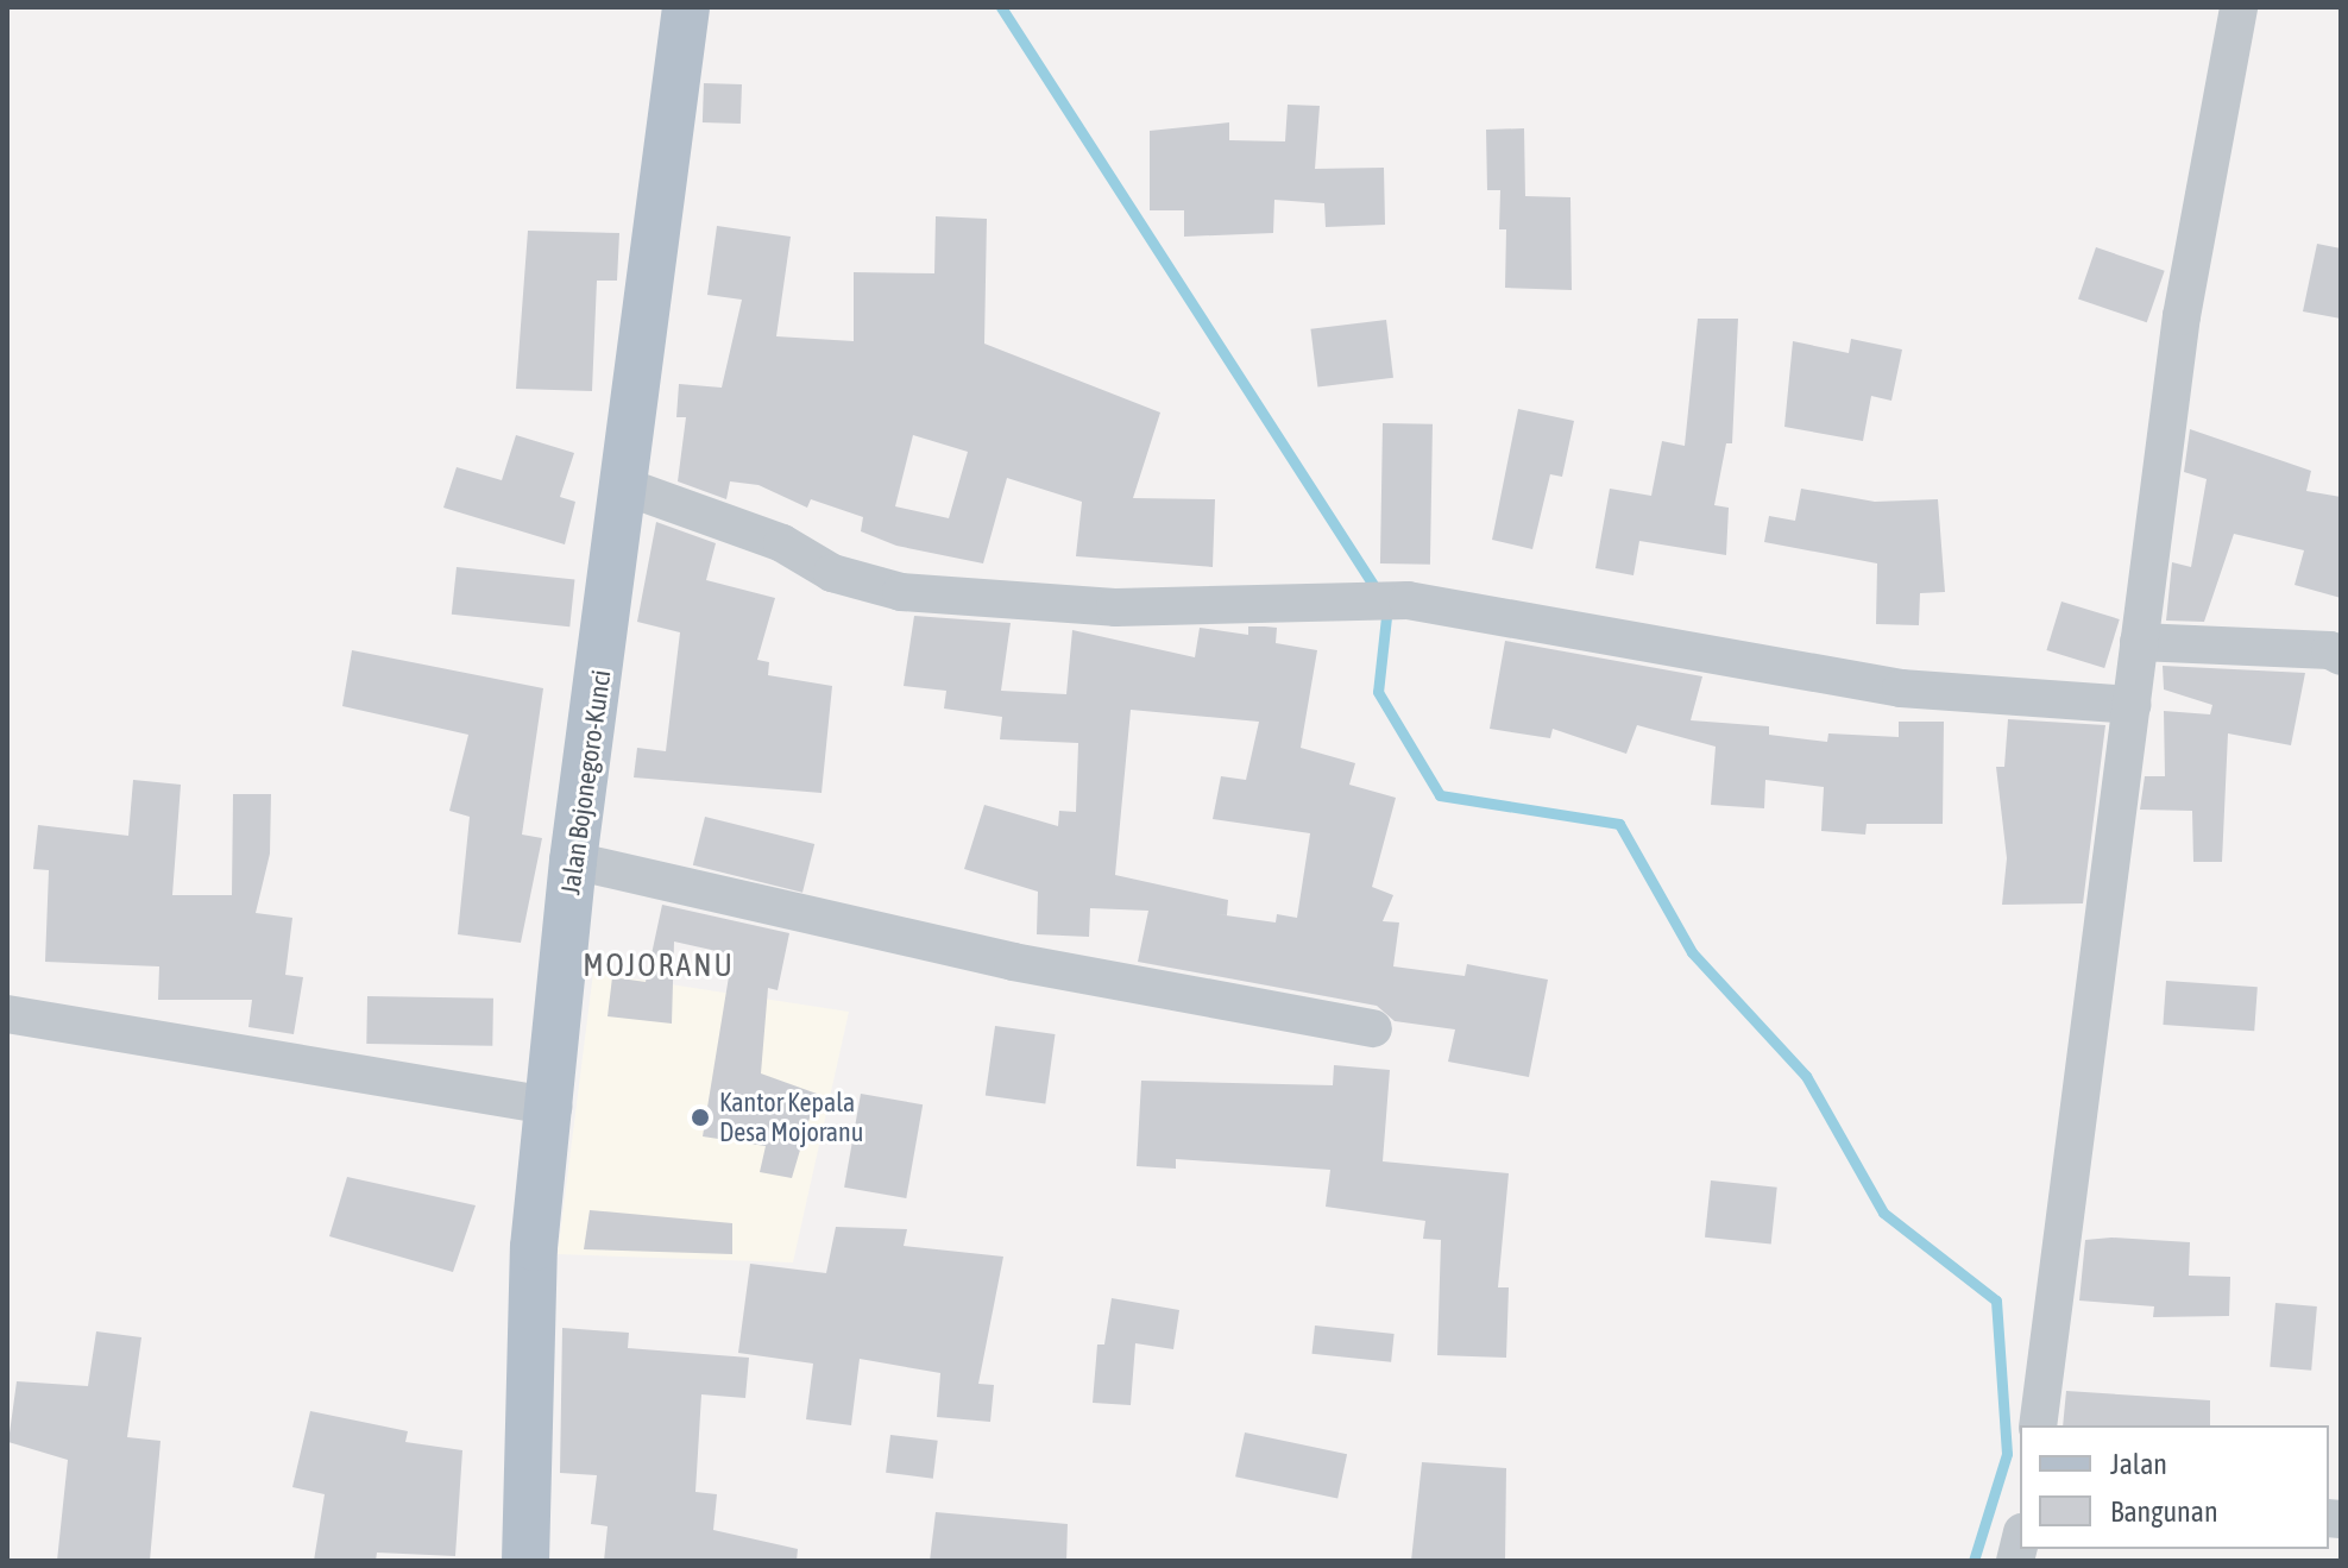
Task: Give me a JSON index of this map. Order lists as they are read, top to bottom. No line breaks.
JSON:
{"streets":{"main road":["Jalan Bojonegoro-Kunci"]},"districts":["MOJORANU"],"places":["Kantor Kepala Desa Mojoranu"],"legend":["Jalan","Bangunan"]}
